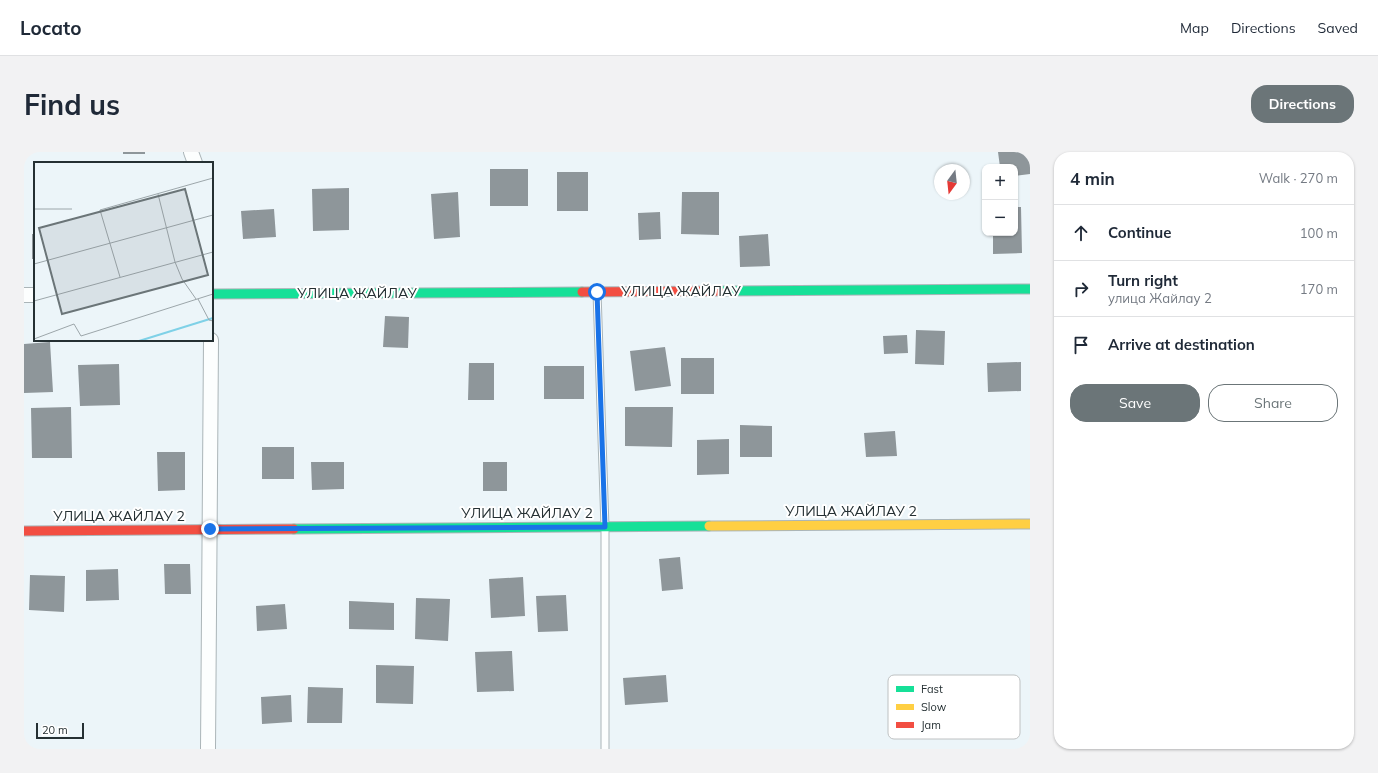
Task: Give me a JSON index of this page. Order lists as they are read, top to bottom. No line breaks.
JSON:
{"streets":{"street":["УЛИЦА ЖАЙЛАУ","УЛИЦА ЖАЙЛАУ 2"]},"legend":["Fast","Slow","Jam"],"scale_bar":"20 m","north":"bottom","page":{"header":"Locato","nav":["Map","Directions","Saved"],"buttons":["Directions",["Save","Share"]],"title":"Find us","heading":["4 min","Walk · 270 m"],"map_buttons":["+","−"],"list":[["Continue","100 m"],["Turn right","улица Жайлау 2","170 m"],"Arrive at destination"],"scale":"20 m"}}
